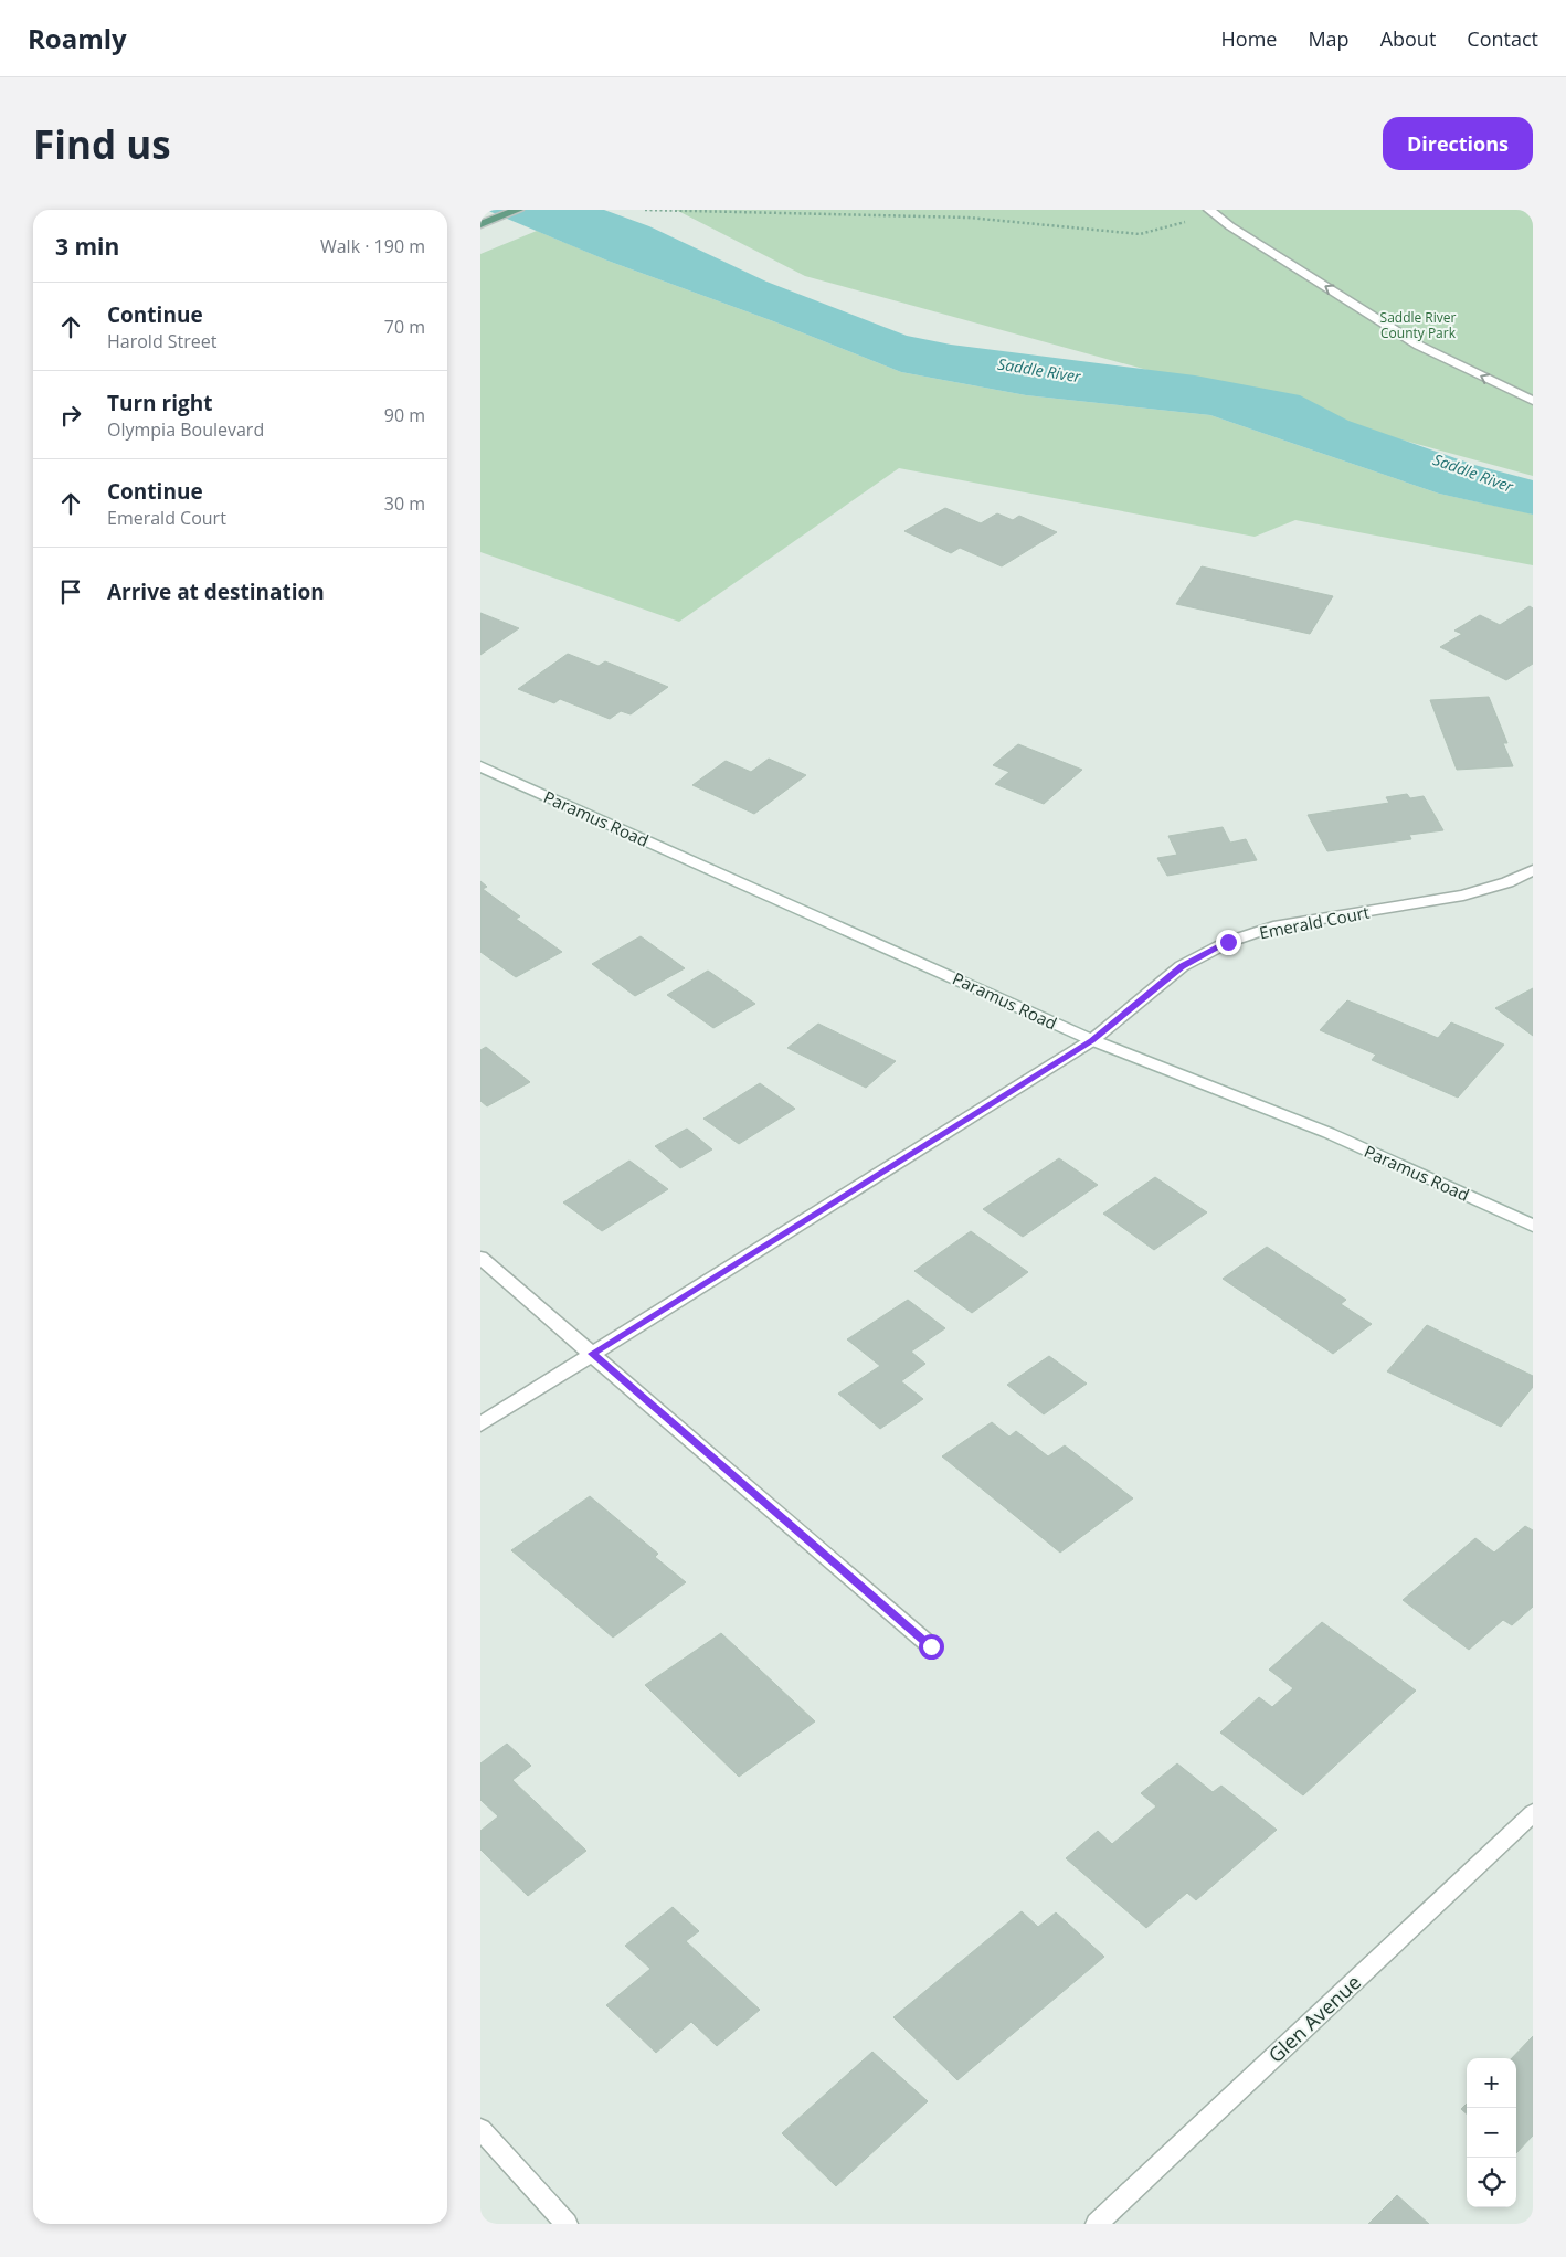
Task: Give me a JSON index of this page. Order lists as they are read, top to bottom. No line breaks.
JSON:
{"streets":{"street":["Paramus Road","Emerald Court","Glen Avenue"]},"crossings":[["Paramus Road","Emerald Court"]],"water":["Saddle River"],"parks":["Saddle River County Park"],"page":{"header":"Roamly","nav":["Home","Map","About","Contact"],"buttons":"Directions","title":"Find us","heading":["3 min","Walk · 190 m"],"list":[["Continue","Harold Street","70 m"],["Turn right","Olympia Boulevard","90 m"],["Continue","Emerald Court","30 m"],"Arrive at destination"],"map_buttons":["+","−"]}}
